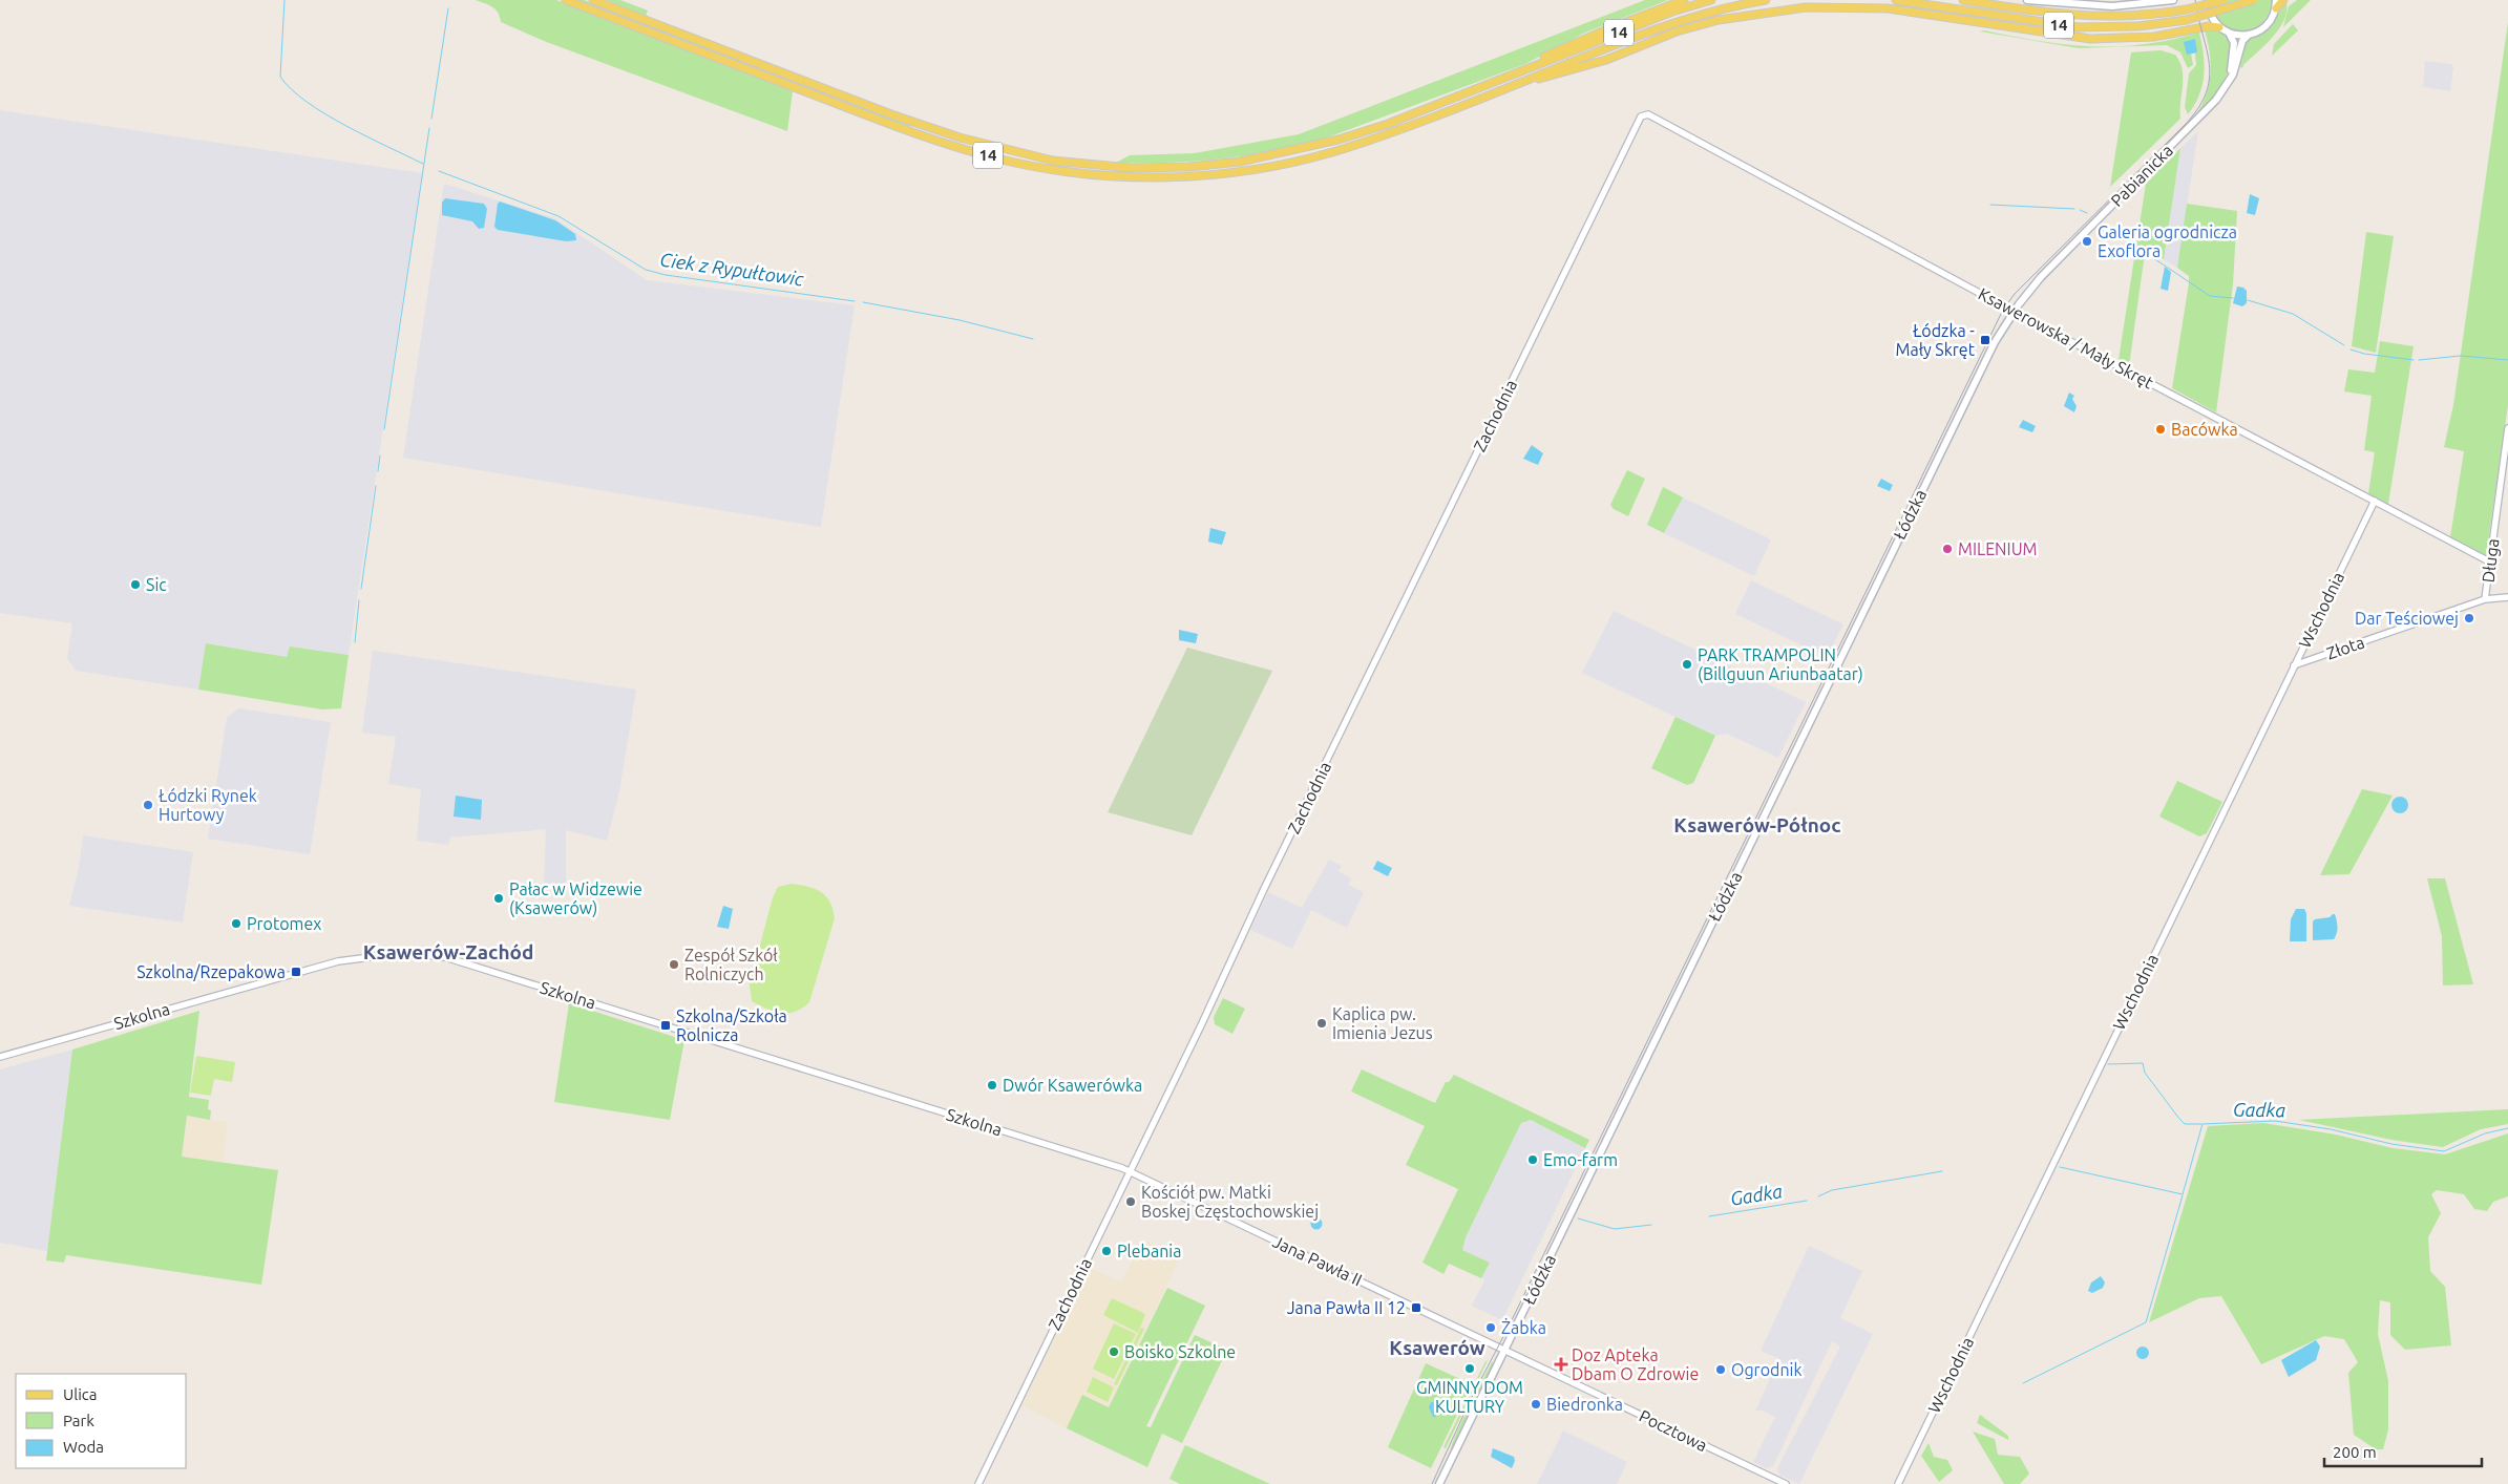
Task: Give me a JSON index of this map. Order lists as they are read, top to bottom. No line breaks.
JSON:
{"streets":{"main road":["14","Pabianicka","Łódzka"],"street":["Ksawerowska / Mały Skręt","Zachodnia","Długa","Wschodnia","Złota","Szkolna","Jana Pawła II","Pocztowa"]},"crossings":[["Pabianicka","Ksawerowska / Mały Skręt"],["Pabianicka","Łódzka"],["Ksawerowska / Mały Skręt","Zachodnia"],["Ksawerowska / Mały Skręt","Łódzka"],["Ksawerowska / Mały Skręt","Długa"],["Ksawerowska / Mały Skręt","Wschodnia"],["Zachodnia","Szkolna"],["Zachodnia","Jana Pawła II"],["Łódzka","Jana Pawła II"],["Łódzka","Pocztowa"],["Długa","Złota"],["Wschodnia","Złota"],["Szkolna","Jana Pawła II"],["Jana Pawła II","Pocztowa"]],"districts":["Ksawerów-Północ","Ksawerów-Zachód","Ksawerów"],"water":["Ciek z Rypułtowic","Gadka"],"places":{"other":["Galeria ogrodnicza Exoflora","Bacówka","MILENIUM","Sic","Dar Teściowej","PARK TRAMPOLIN (Billguun Ariunbaatar)","Łódzki Rynek Hurtowy","Pałac w Widzewie (Ksawerów)","Protomex","Zespół Szkół Rolniczych","Kaplica pw. Imienia Jezus","Dwór Ksawerówka","Emo-farm","Kościół pw. Matki Boskej Częstochowskiej","Plebania","Żabka","Boisko Szkolne","GMINNY DOM KULTURY","Ogrodnik","Biedronka"],"transit":["Łódzka - Mały Skręt","Szkolna/Rzepakowa","Szkolna/Szkoła Rolnicza","Jana Pawła II 12"],"health":["Doz Apteka Dbam O Zdrowie"]},"legend":["Ulica","Park","Woda"],"scale_bar":"200 m"}
